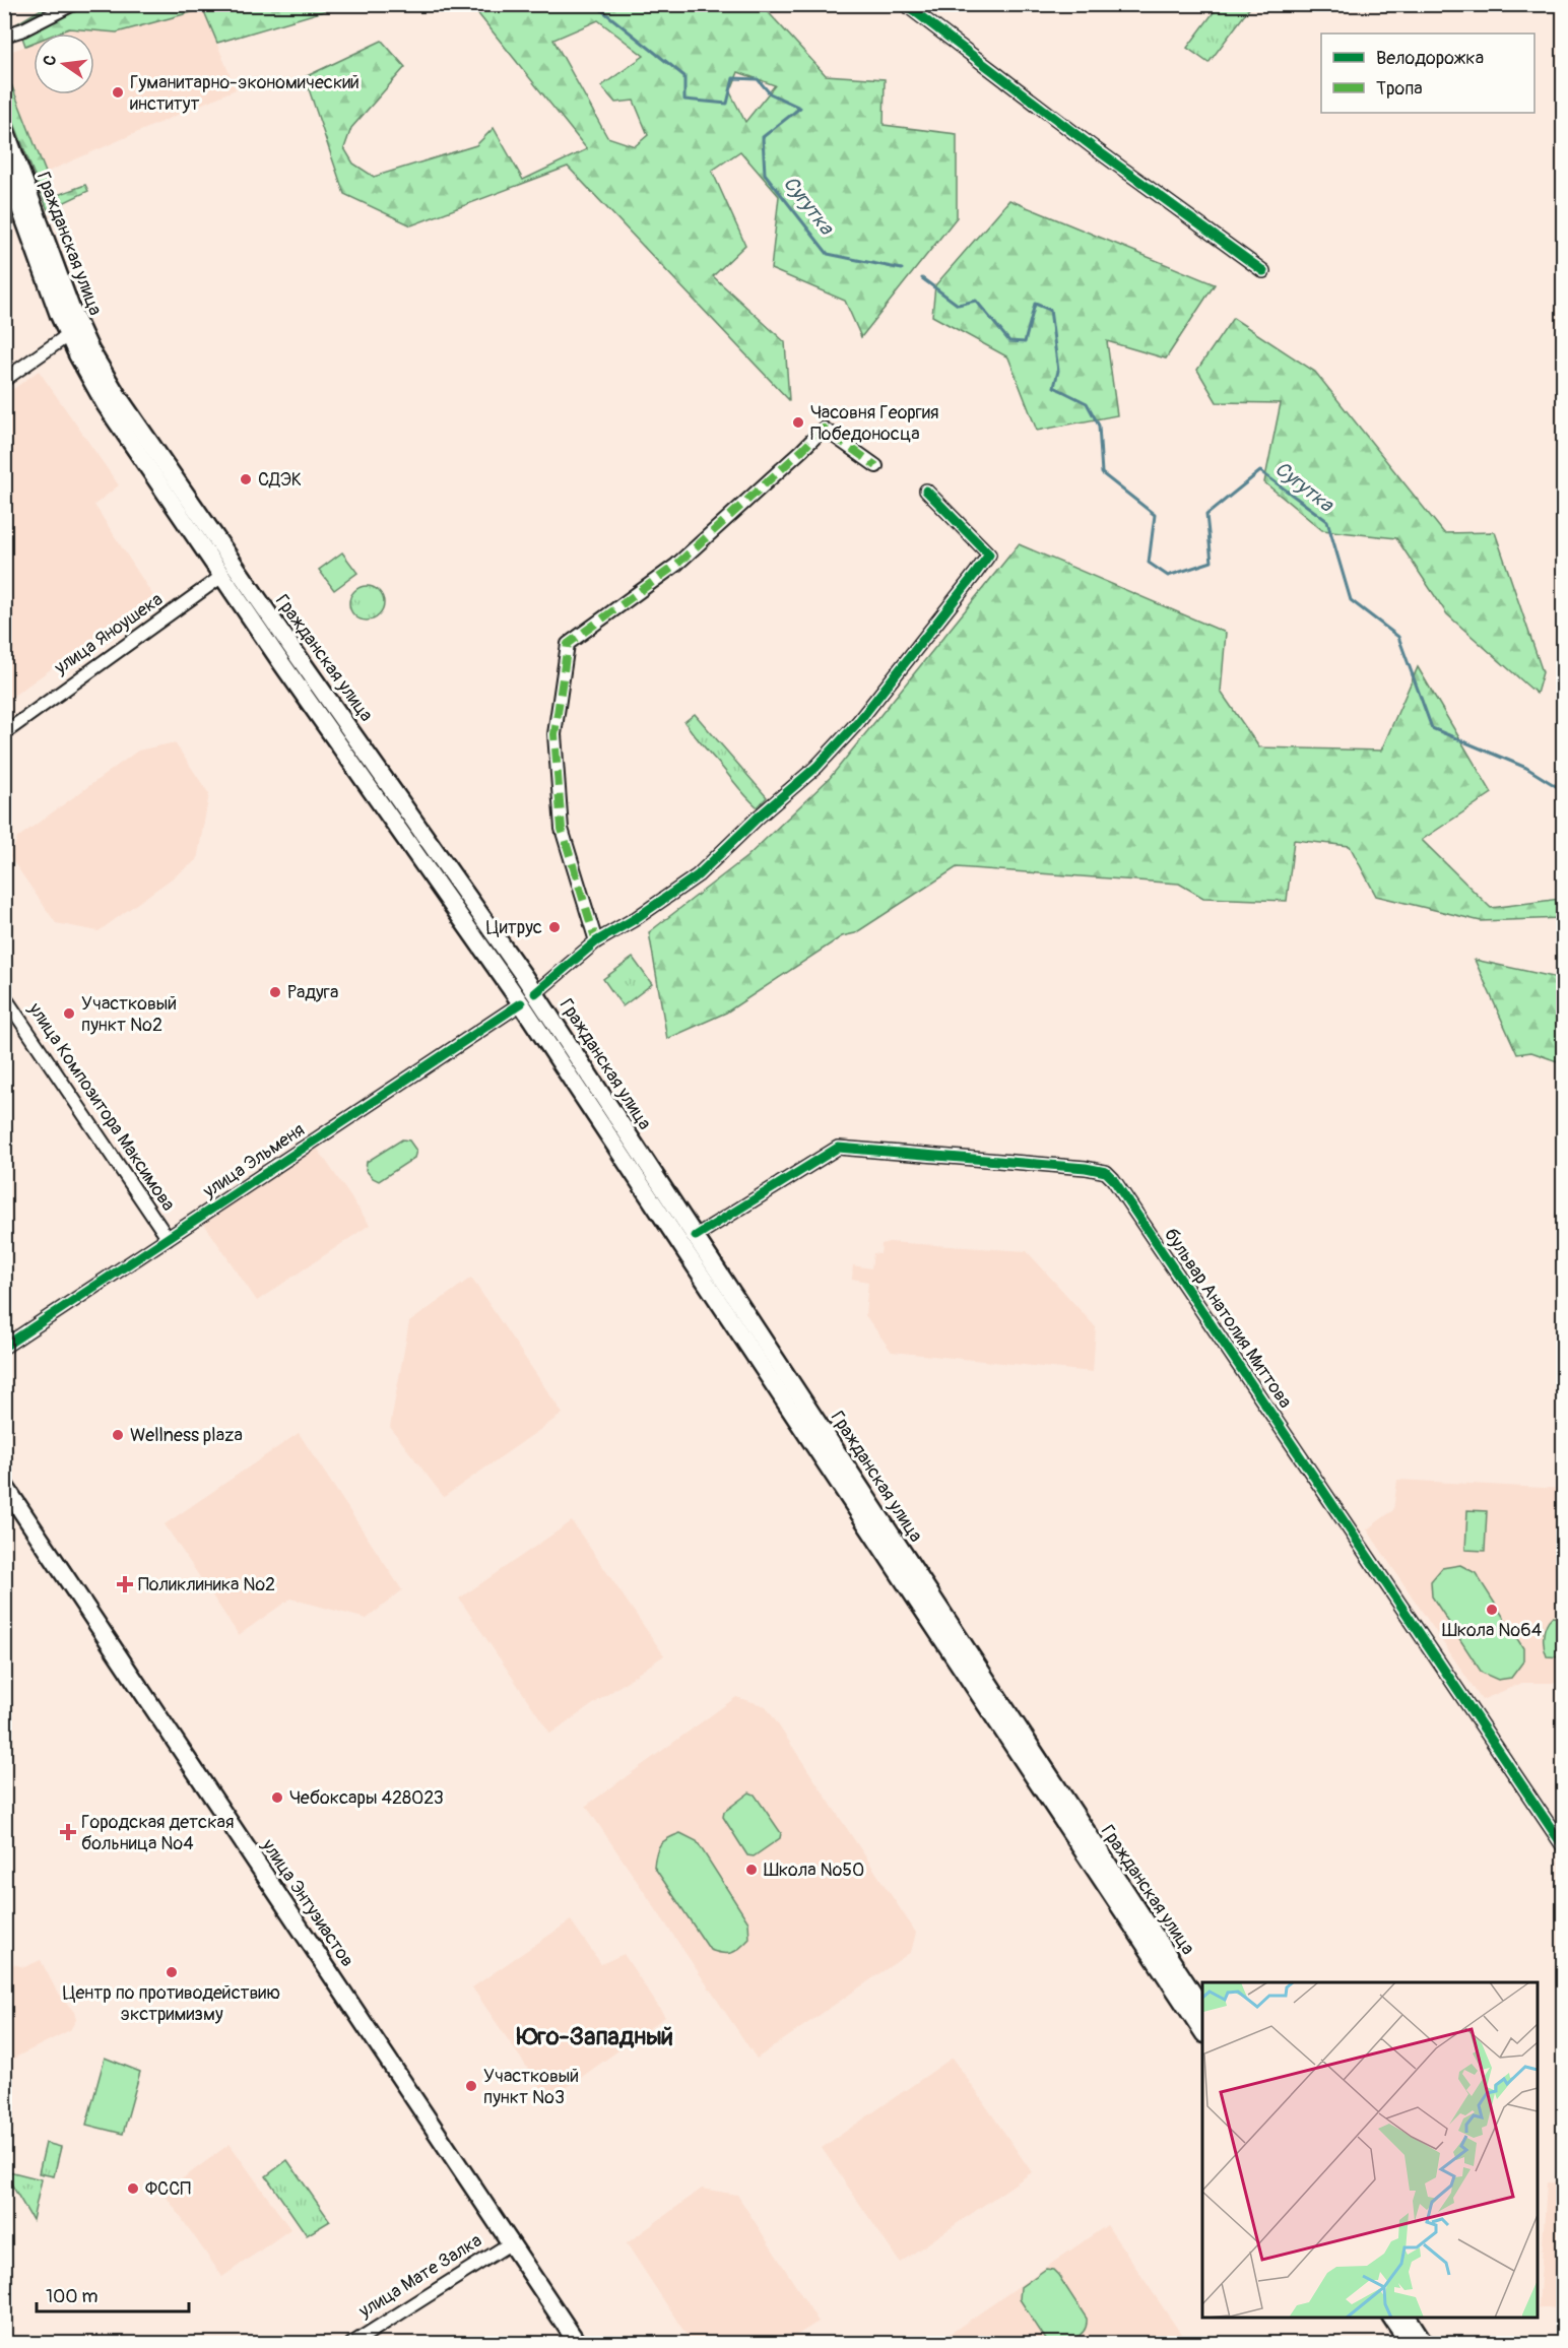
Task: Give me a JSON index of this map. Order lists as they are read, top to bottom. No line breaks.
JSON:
{"streets":{"main road":["Гражданская улица","улица Энтузиастов"],"street":["улица Яноушека","улица Композитора Максимова","улица Эльменя","бульвар Анатолия Миттова","улица Мате Залка"]},"crossings":[["Гражданская улица","улица Яноушека"],["Гражданская улица","улица Эльменя"],["Гражданская улица","бульвар Анатолия Миттова"],["улица Композитора Максимова","улица Эльменя"],["улица Энтузиастов","улица Мате Залка"]],"districts":["Юго-Западный"],"water":["Сугутка"],"places":{"other":["Гуманитарно-экономический институт","Часовня Георгия Победоносца","СДЭК","Цитрус","Радуга","Участковый пункт №2","Wellness plaza","Школа №64","Чебоксары 428023","Школа №50","Центр по противодействию экстримизму","Участковый пункт №3","ФССП"],"health":["Поликлиника №2","Городская детская больница №4"]},"legend":["Велодорожка","Тропа"],"scale_bar":"100 m","north":"left"}
